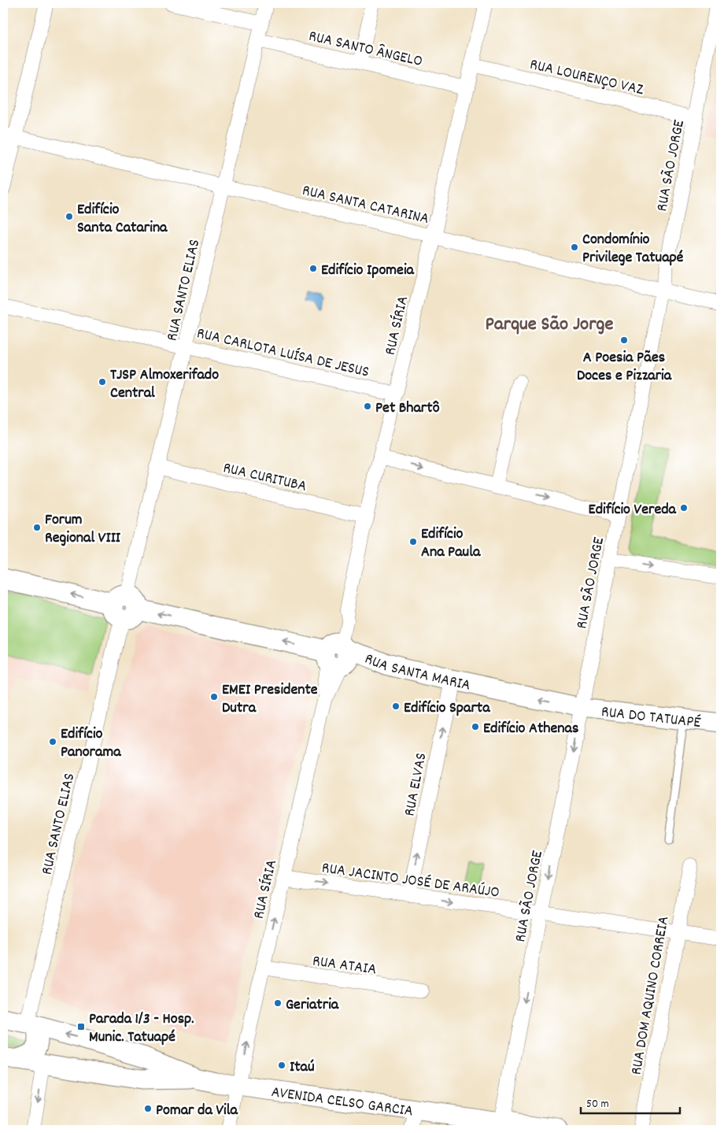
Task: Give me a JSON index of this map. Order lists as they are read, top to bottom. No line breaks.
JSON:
{"streets":{"main road":["RUA SANTA MARIA","RUA DO TATUAPÉ","AVENIDA CELSO GARCIA"],"street":["RUA SANTO ÂNGELO","RUA LOURENÇO VAZ","RUA SÃO JORGE","RUA SANTA CATARINA","RUA SANTO ELIAS","RUA SÍRIA","RUA CARLOTA LUÍSA DE JESUS","RUA CURITUBA","RUA ELVAS","RUA JACINTO JOSÉ DE ARAÚJO","RUA ATAIA","RUA DOM AQUINO CORREIA"]},"crossings":[["RUA SANTO ÂNGELO","RUA SANTO ELIAS"],["RUA SANTO ÂNGELO","RUA SÍRIA"],["RUA LOURENÇO VAZ","RUA SÃO JORGE"],["RUA LOURENÇO VAZ","RUA SÍRIA"],["RUA SÃO JORGE","RUA SANTA CATARINA"],["RUA SÃO JORGE","RUA SANTA MARIA"],["RUA SÃO JORGE","RUA DO TATUAPÉ"],["RUA SÃO JORGE","RUA JACINTO JOSÉ DE ARAÚJO"],["RUA SÃO JORGE","AVENIDA CELSO GARCIA"],["RUA SANTA CATARINA","RUA SANTO ELIAS"],["RUA SANTA CATARINA","RUA SÍRIA"],["RUA SANTO ELIAS","RUA CARLOTA LUÍSA DE JESUS"],["RUA SANTO ELIAS","RUA CURITUBA"],["RUA SANTO ELIAS","RUA SANTA MARIA"],["RUA SANTO ELIAS","AVENIDA CELSO GARCIA"],["RUA SÍRIA","RUA CARLOTA LUÍSA DE JESUS"],["RUA SÍRIA","RUA CURITUBA"],["RUA SÍRIA","RUA SANTA MARIA"],["RUA SÍRIA","RUA JACINTO JOSÉ DE ARAÚJO"],["RUA SÍRIA","RUA ATAIA"],["RUA SÍRIA","AVENIDA CELSO GARCIA"],["RUA SANTA MARIA","RUA DO TATUAPÉ"],["RUA SANTA MARIA","RUA ELVAS"],["RUA ELVAS","RUA JACINTO JOSÉ DE ARAÚJO"],["RUA JACINTO JOSÉ DE ARAÚJO","RUA DOM AQUINO CORREIA"]],"one_way":["RUA SÃO JORGE","RUA SANTA MARIA","RUA ELVAS","RUA JACINTO JOSÉ DE ARAÚJO"],"districts":["Parque São Jorge"],"places":{"other":["Edifício Santa Catarina","Condomínio Privilege Tatuapé","Edifício Ipomeia","A Poesia Pães Doces e Pizzaria","TJSP Almoxerifado Central","Pet Bhartô","Edifício Vereda","Forum Regional VIII","Edifício Ana Paula","EMEI Presidente Dutra","Edifício Sparta","Edifício Athenas","Edifício Panorama","Geriatria","Itaú","Pomar da Vila"],"transit":["Parada 1/3 - Hosp. Munic. Tatuapé"]},"scale_bar":"50 m"}
